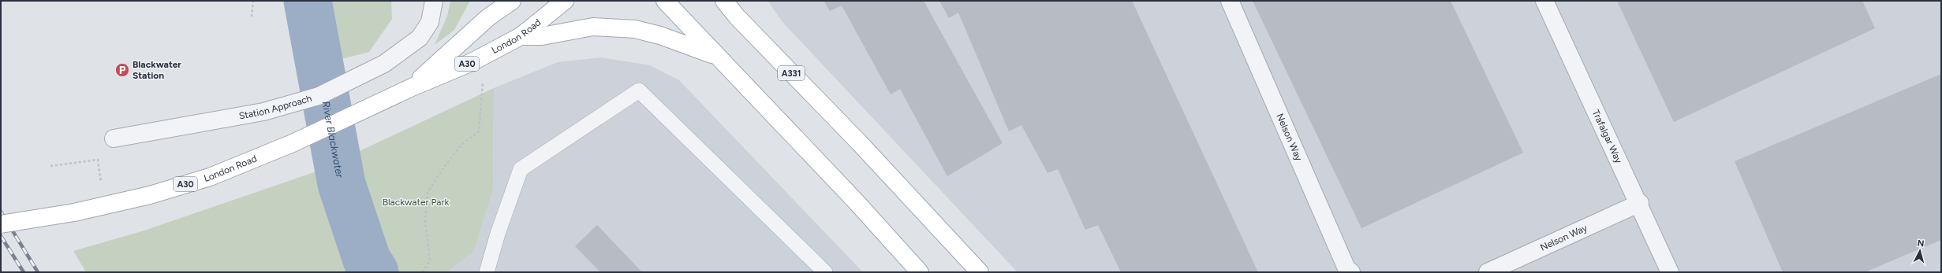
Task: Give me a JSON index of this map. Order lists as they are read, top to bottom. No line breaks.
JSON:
{"streets":{"main road":["London Road","A30","A331"],"street":["Station Approach","Trafalgar Way","Nelson Way"]},"crossings":[["London Road","A30"],["Trafalgar Way","Nelson Way"]],"water":["River Blackwater"],"parks":["Blackwater Park"],"places":{"parking":["Blackwater Station"]},"north":"top"}
